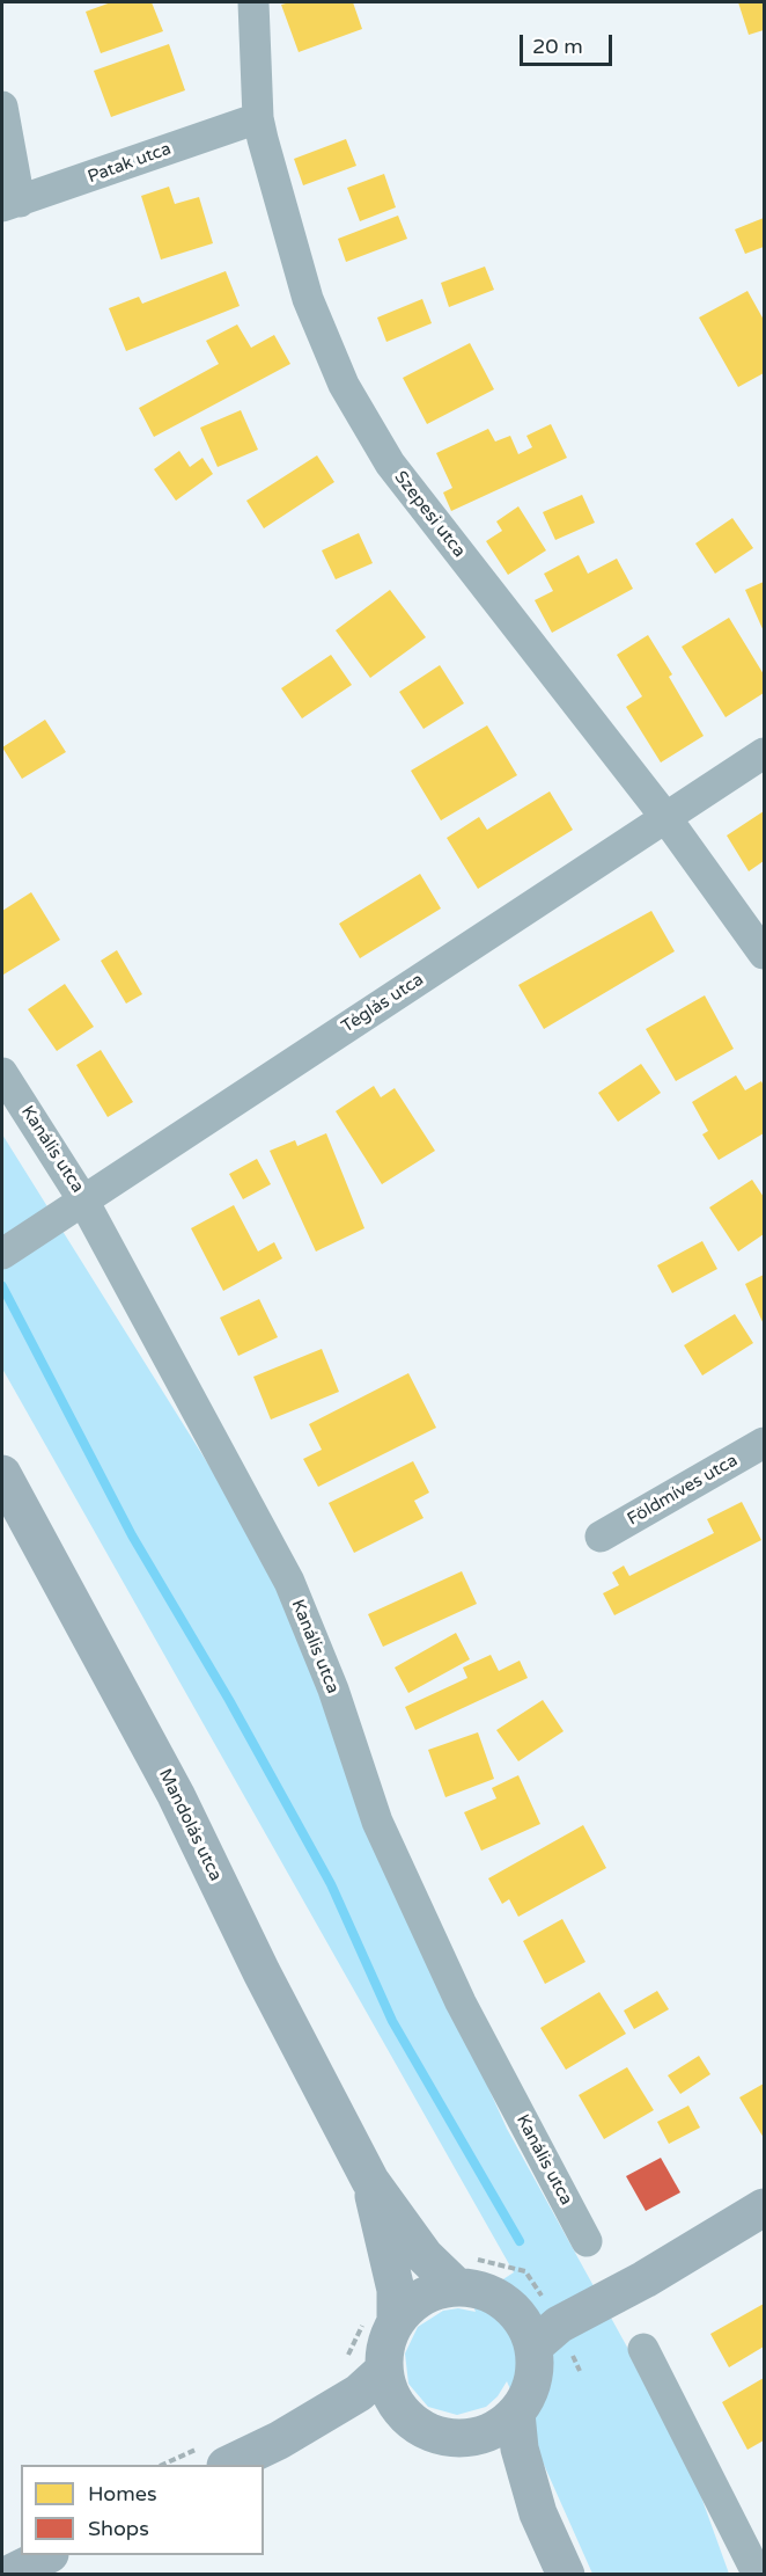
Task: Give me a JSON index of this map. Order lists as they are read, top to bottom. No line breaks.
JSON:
{"streets":{"street":["Patak utca","Szepesi utca","Téglás utca","Kanális utca","Földmíves utca","Mandolás utca"]},"crossings":[["Patak utca","Szepesi utca"],["Szepesi utca","Téglás utca"],["Téglás utca","Kanális utca"]],"legend":["Homes","Shops"],"scale_bar":"20 m"}
